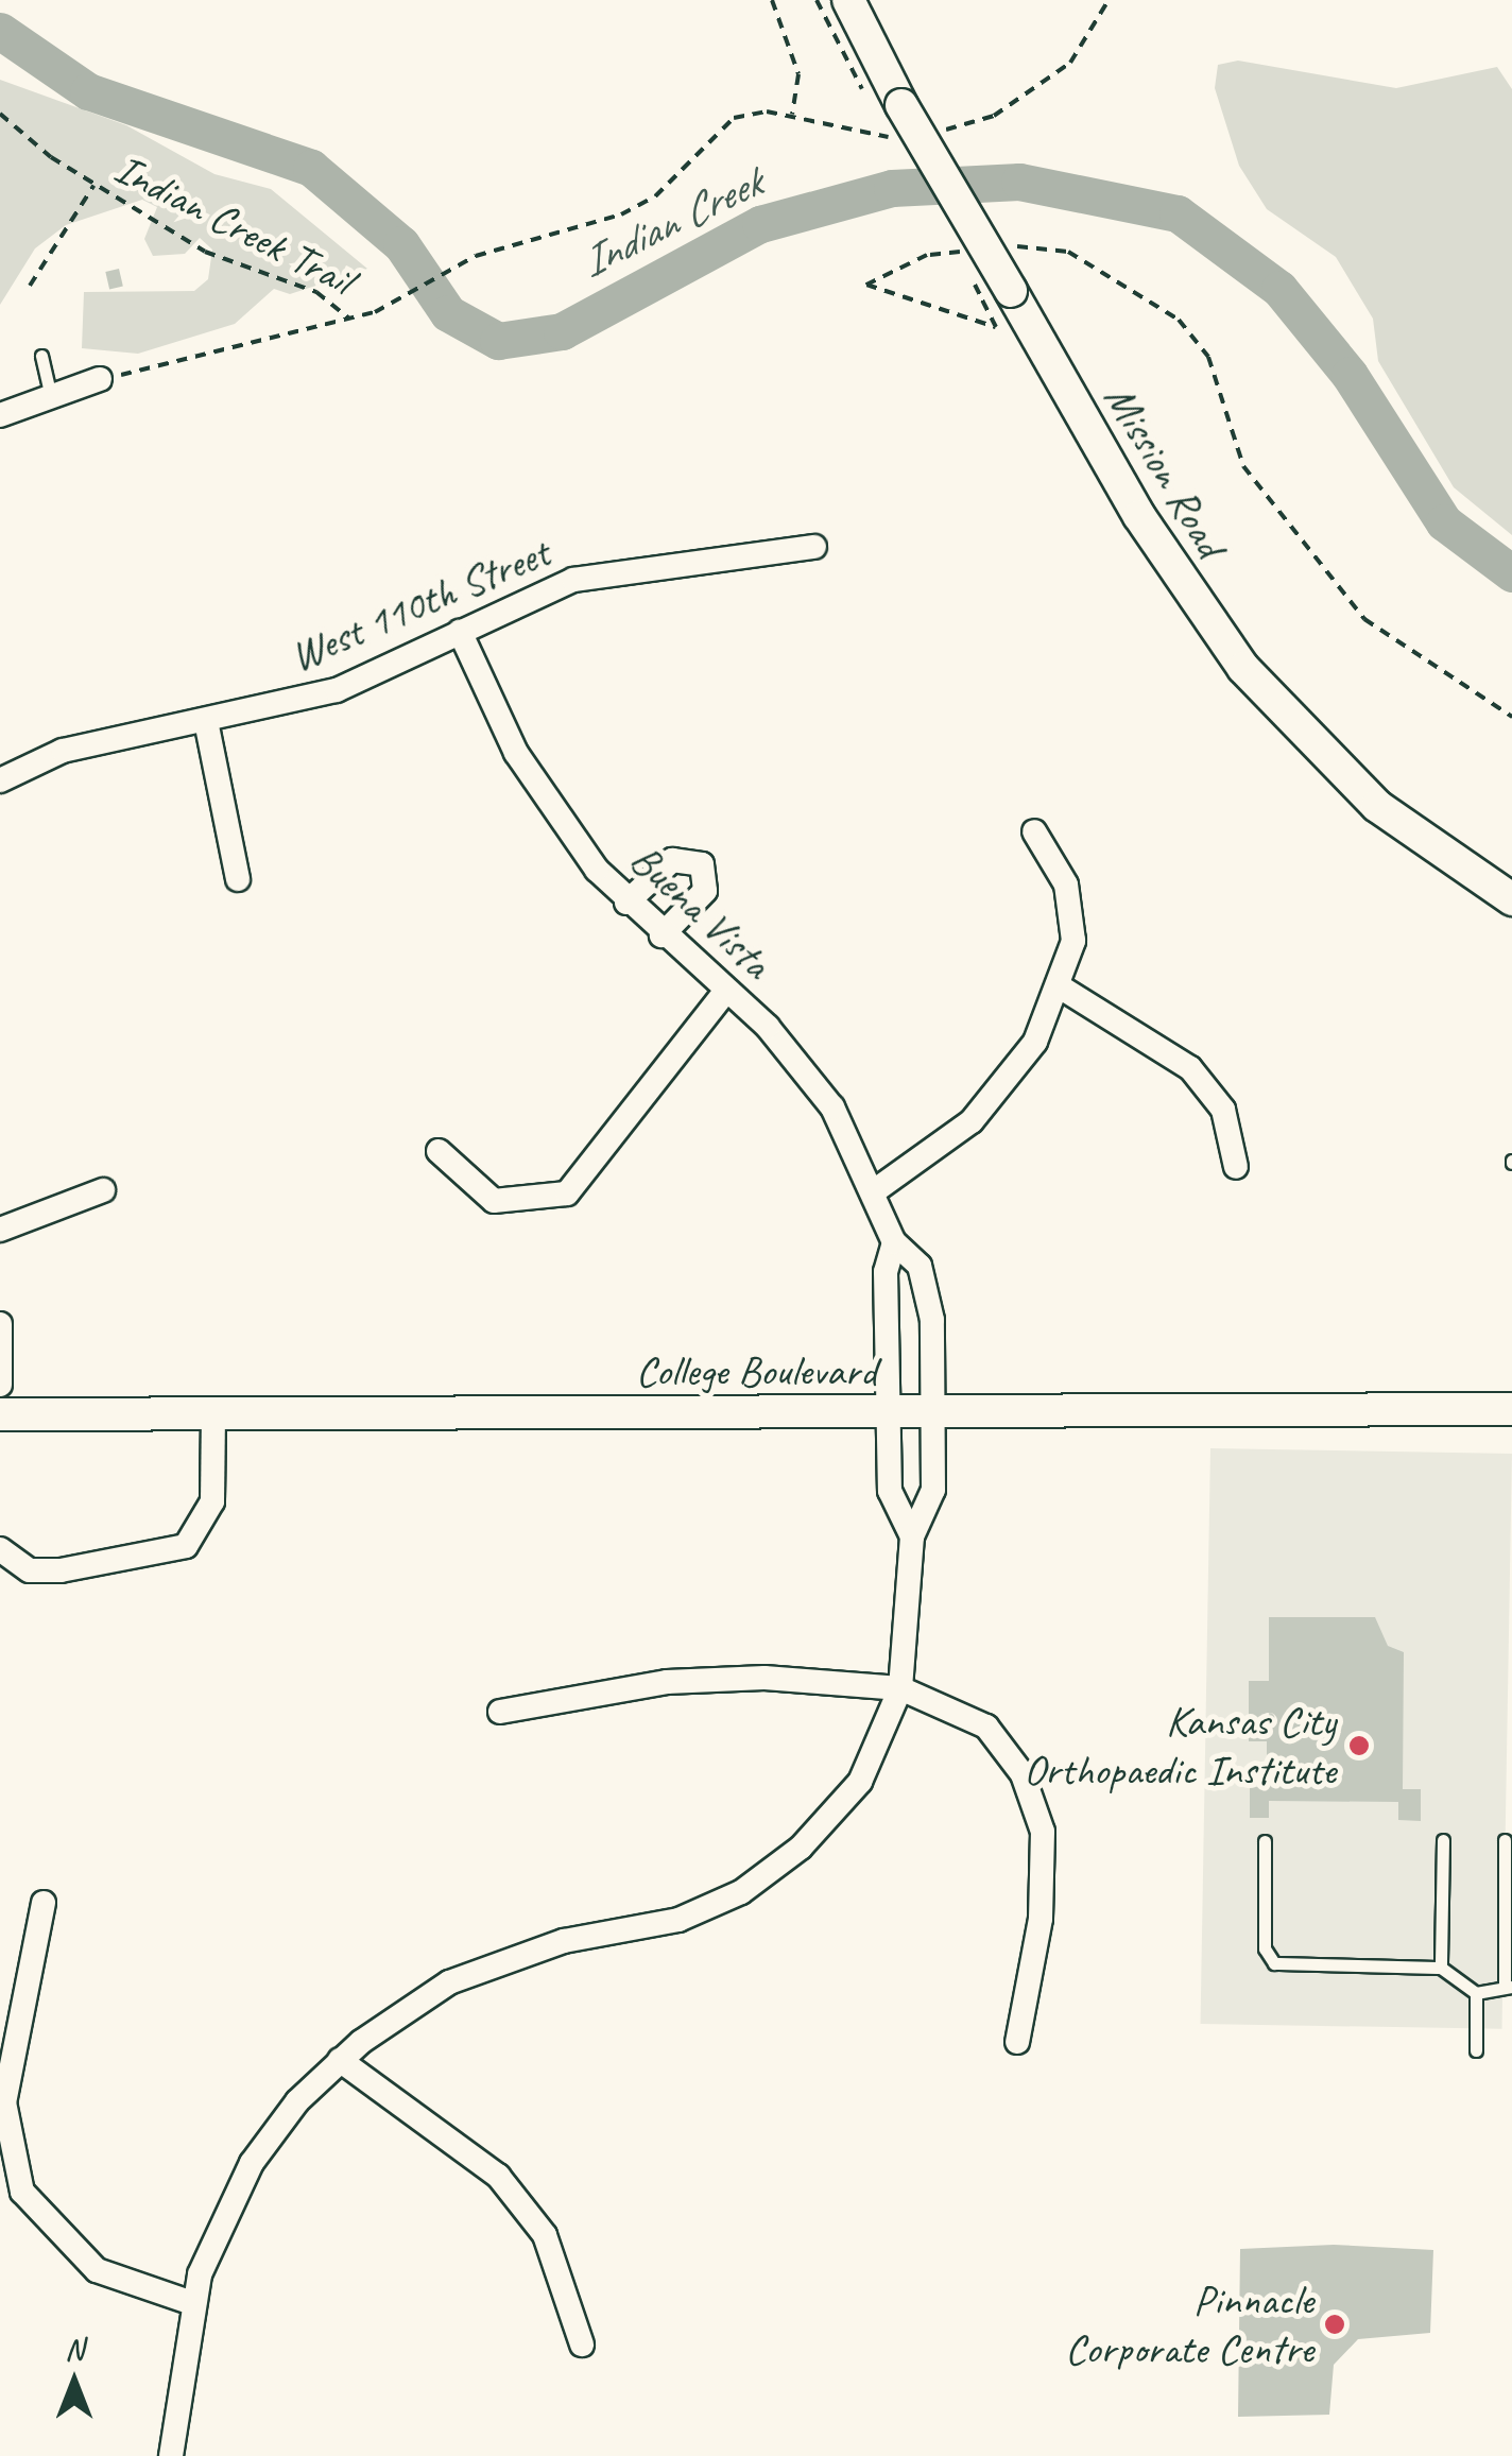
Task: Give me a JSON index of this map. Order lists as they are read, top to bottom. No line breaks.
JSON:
{"streets":{"main road":["Mission Road","College Boulevard"],"street":["West 110th Street","Buena Vista"],"path":["Indian Creek Trail"]},"crossings":[["Indian Creek Trail","Mission Road"],["West 110th Street","Buena Vista"],["Buena Vista","College Boulevard"]],"water":["Indian Creek"],"places":["Kansas City Orthopaedic Institute","Pinnacle Corporate Centre"],"north":"top"}
